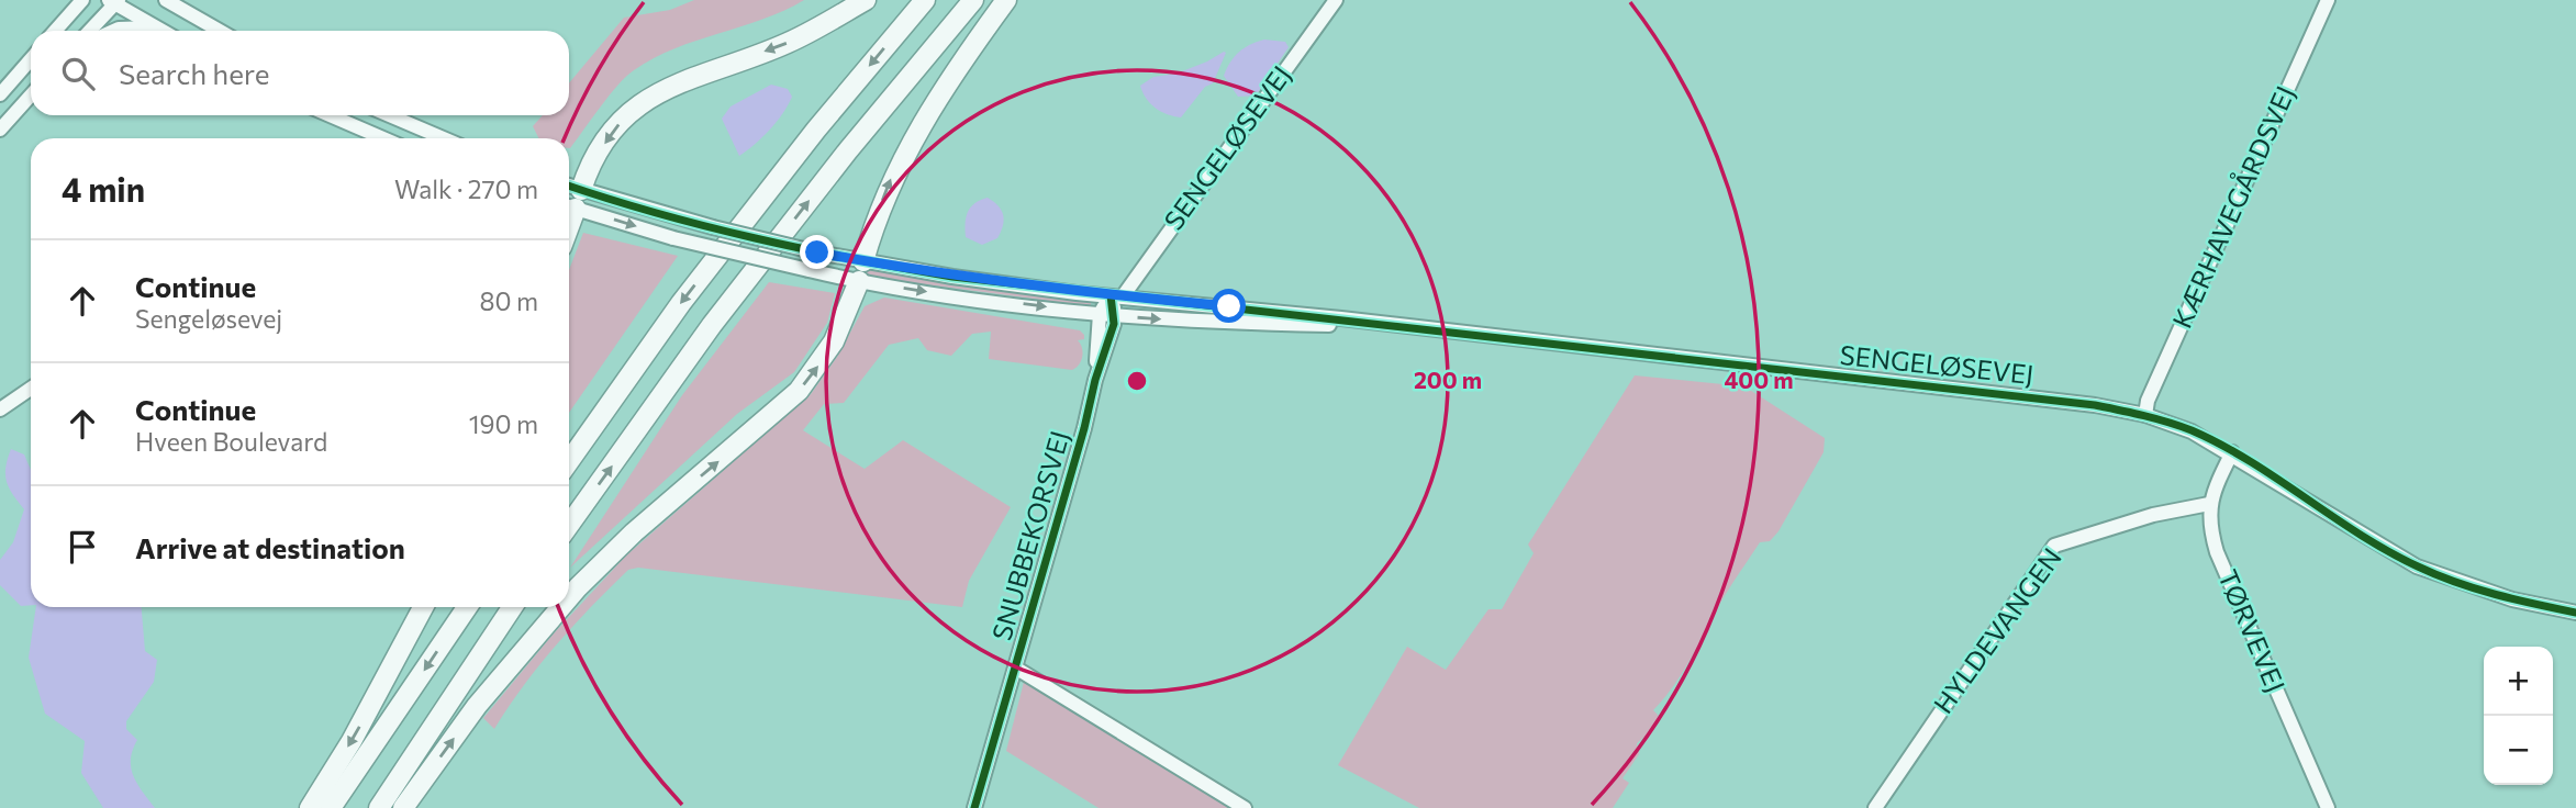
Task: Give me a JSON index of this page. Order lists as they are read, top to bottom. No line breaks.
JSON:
{"streets":{"street":["SENGELØSEVEJ","KÆRHAVEGÅRDSVEJ","SNUBBEKORSVEJ","HYLDEVANGEN","TØRVEVEJ"]},"crossings":[["SENGELØSEVEJ","KÆRHAVEGÅRDSVEJ"],["SENGELØSEVEJ","SNUBBEKORSVEJ"],["HYLDEVANGEN","TØRVEVEJ"]],"page":{"search":"Search here","heading":["4 min","Walk · 270 m"],"list":[["Continue","Sengeløsevej","80 m"],["Continue","Hveen Boulevard","190 m"],"Arrive at destination"],"map_buttons":["+","−"]},"rings":["200 m","400 m"]}
